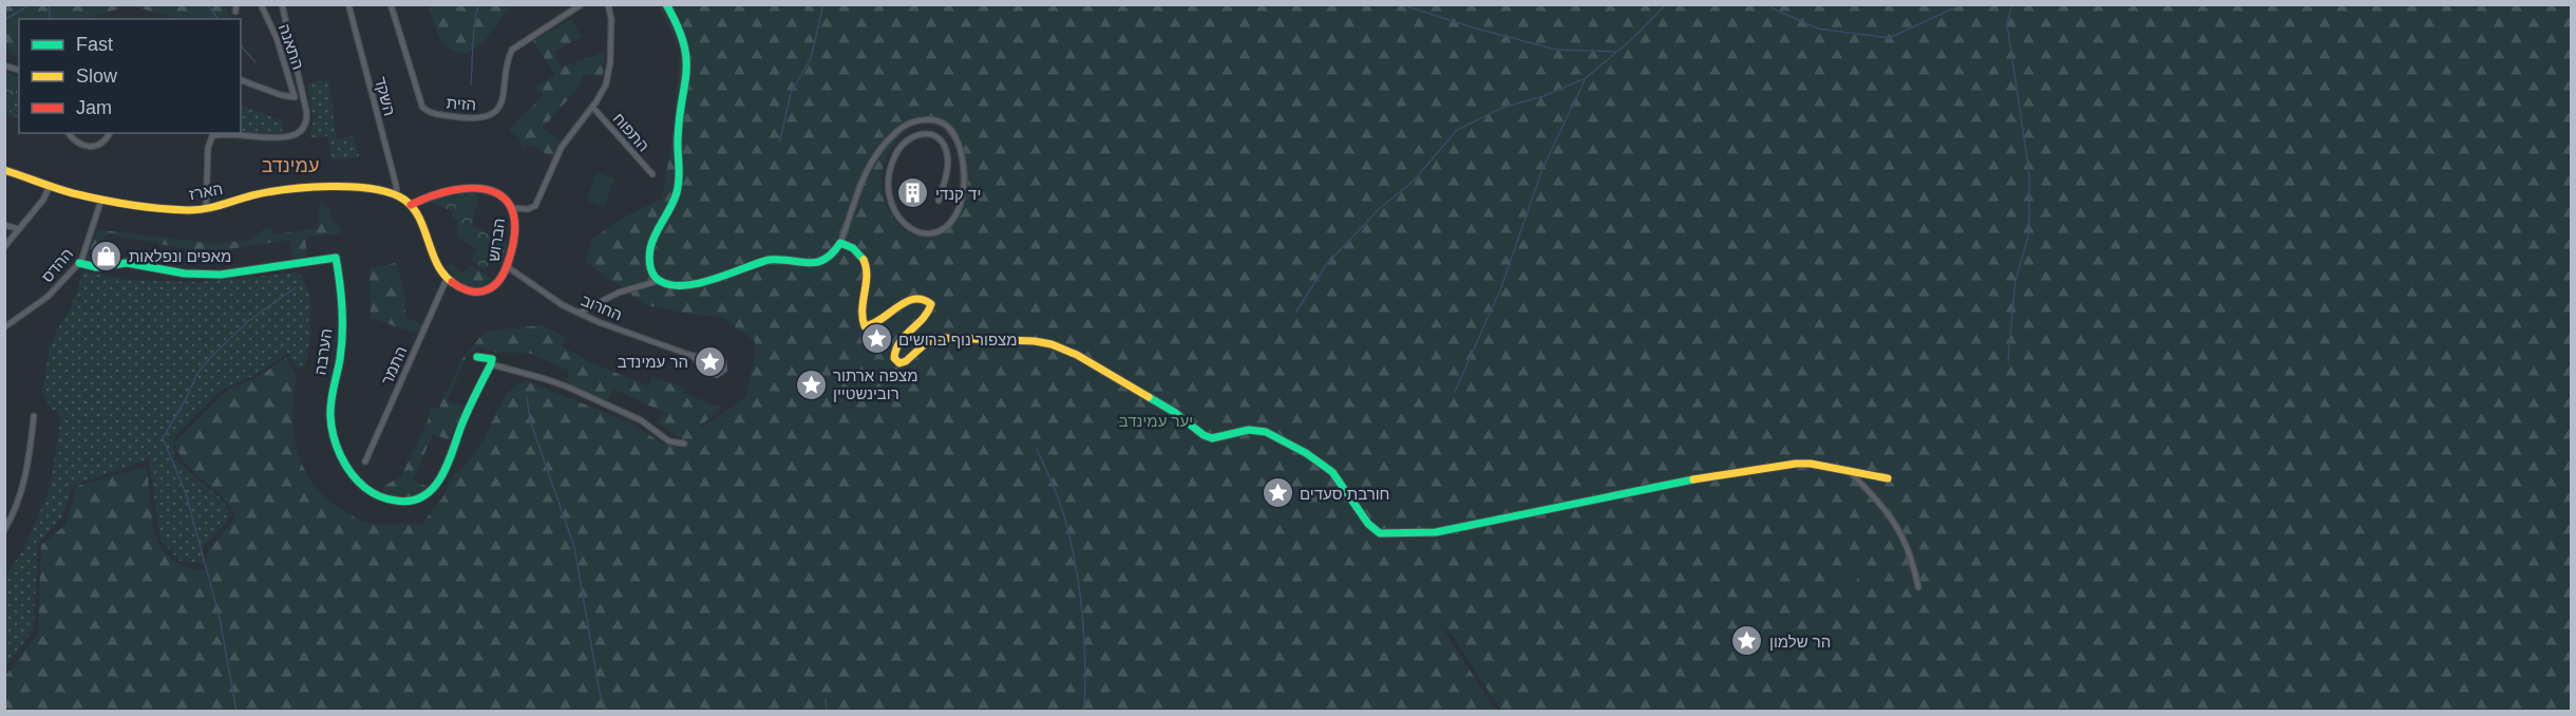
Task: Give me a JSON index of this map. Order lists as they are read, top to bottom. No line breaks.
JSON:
{"streets":{"street":["התאנה","השקד","הזית","התפוח","הארז","הברוש","ההדס","החרוב","הערבה","התמר"]},"crossings":[["השקד","הארז"],["הארז","הברוש"],["הארז","ההדס"],["הארז","החרוב"],["הארז","התמר"],["הברוש","החרוב"],["הברוש","התמר"],["ההדס","הערבה"],["החרוב","התמר"]],"districts":["עמינדב"],"parks":["יער עמינדב"],"places":{"building":["יד קנדי"],"shop":["מאפים ונפלאות"],"place":["מצפור נוף ברושים","הר עמינדב","מצפה ארתור רובינשטיין","חורבת סעדים","הר שלמון"]},"legend":["Fast","Slow","Jam"]}
